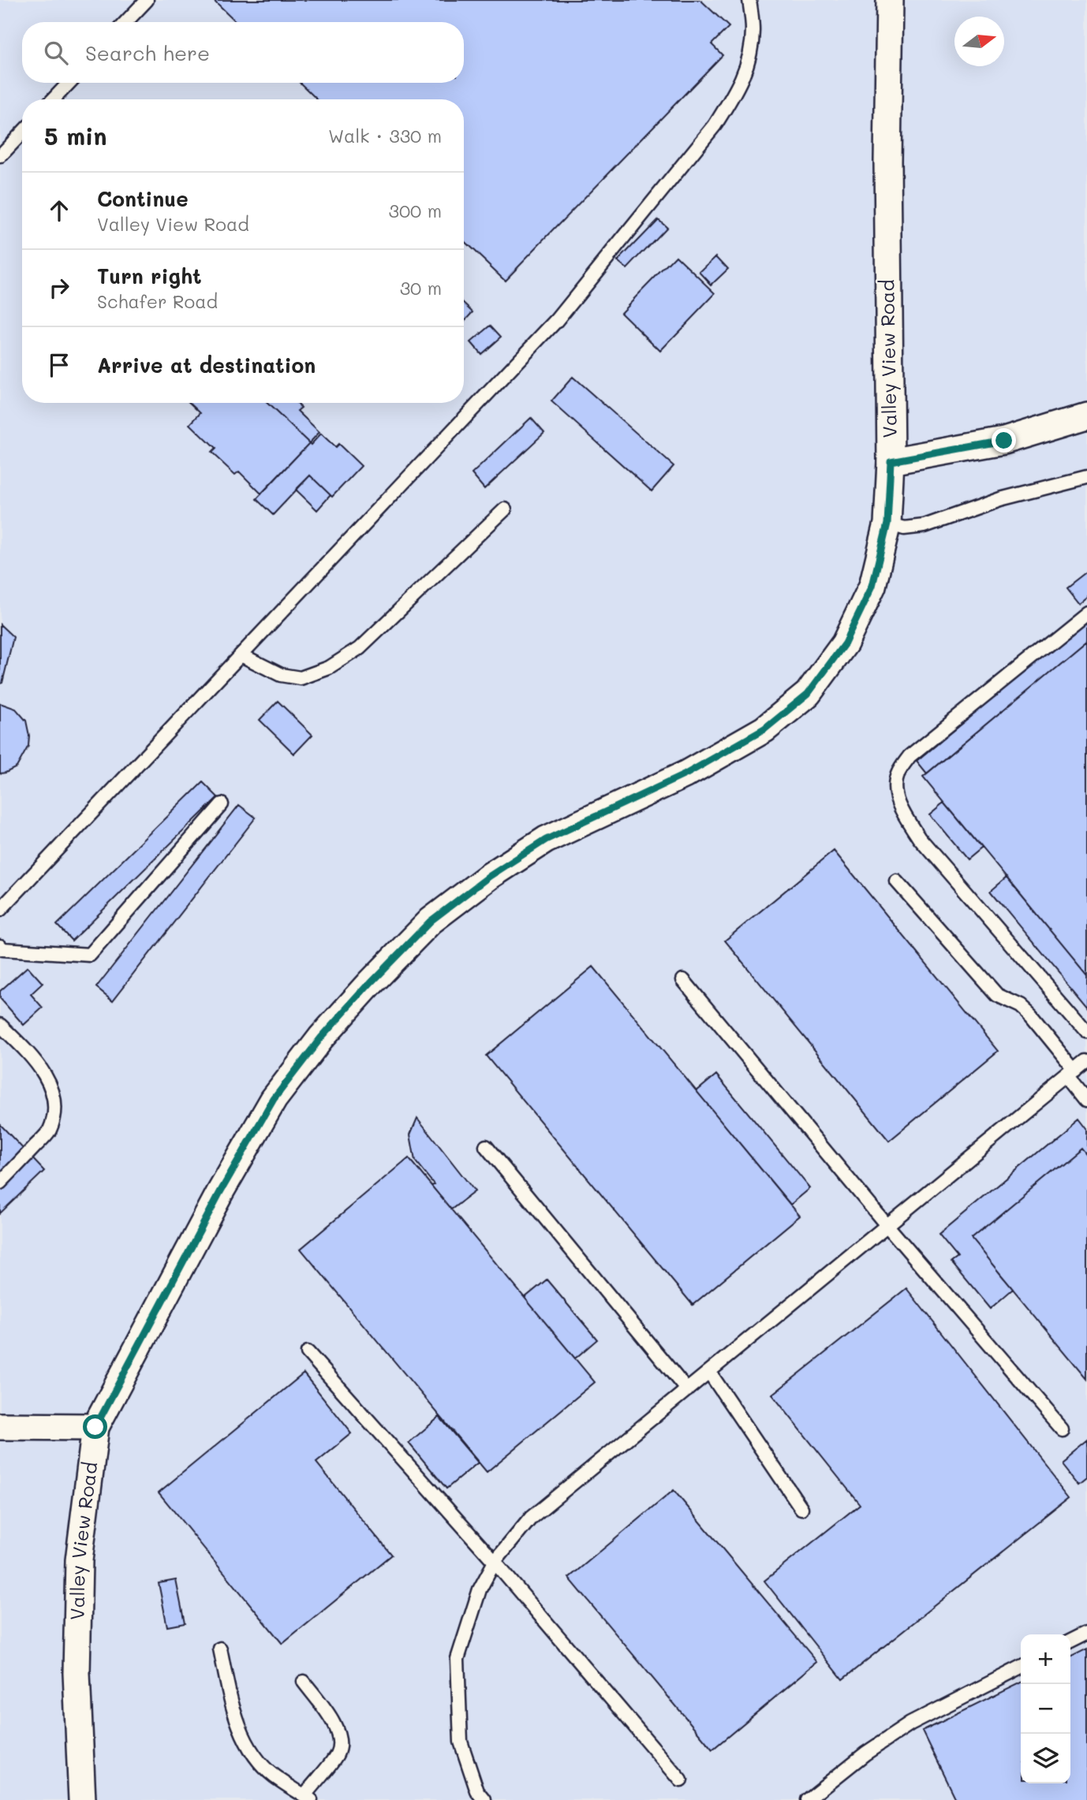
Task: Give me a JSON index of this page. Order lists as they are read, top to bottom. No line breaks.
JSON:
{"streets":{"street":["Valley View Road"]},"north":"right","page":{"search":"Search here","heading":["5 min","Walk · 330 m"],"list":[["Continue","Valley View Road","300 m"],["Turn right","Schafer Road","30 m"],"Arrive at destination"],"map_buttons":["+","−"]}}
